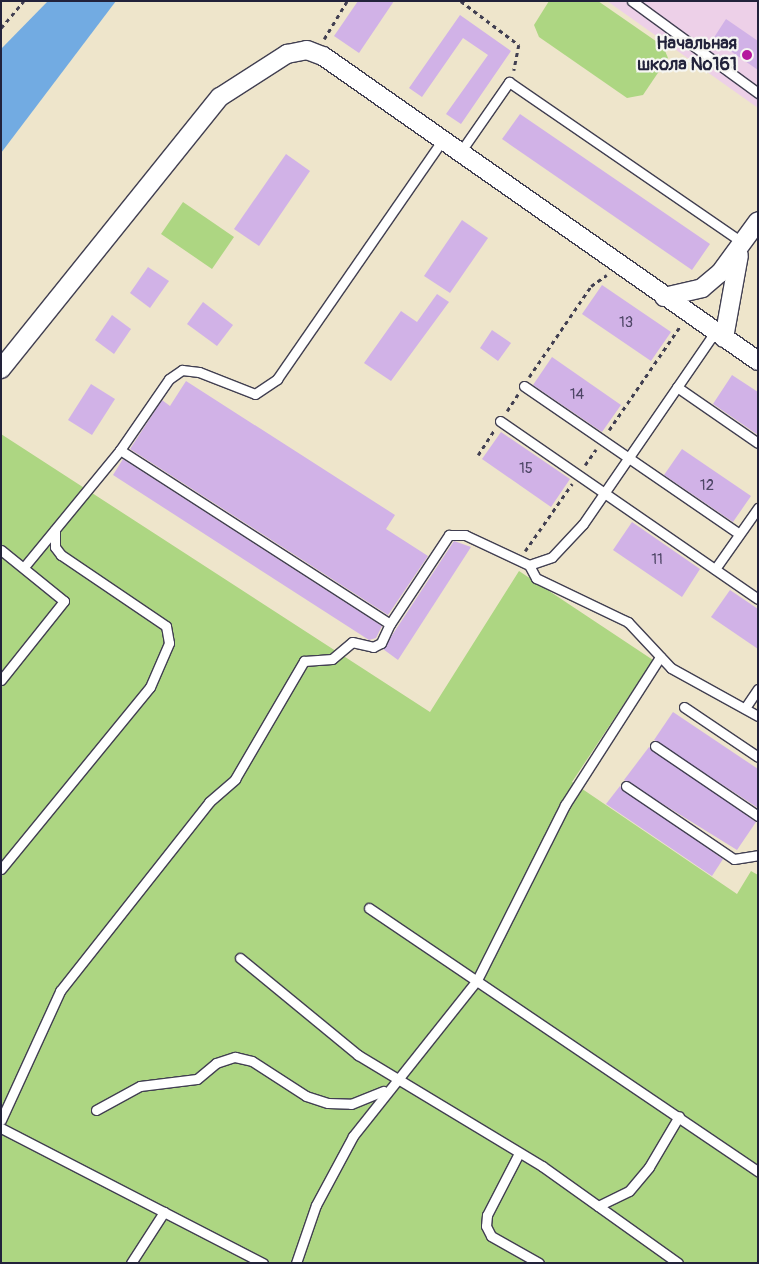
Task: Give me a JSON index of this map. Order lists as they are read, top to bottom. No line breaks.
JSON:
{"places":["Начальная школа №161"],"house_numbers":["13","14","15","12","11"]}
